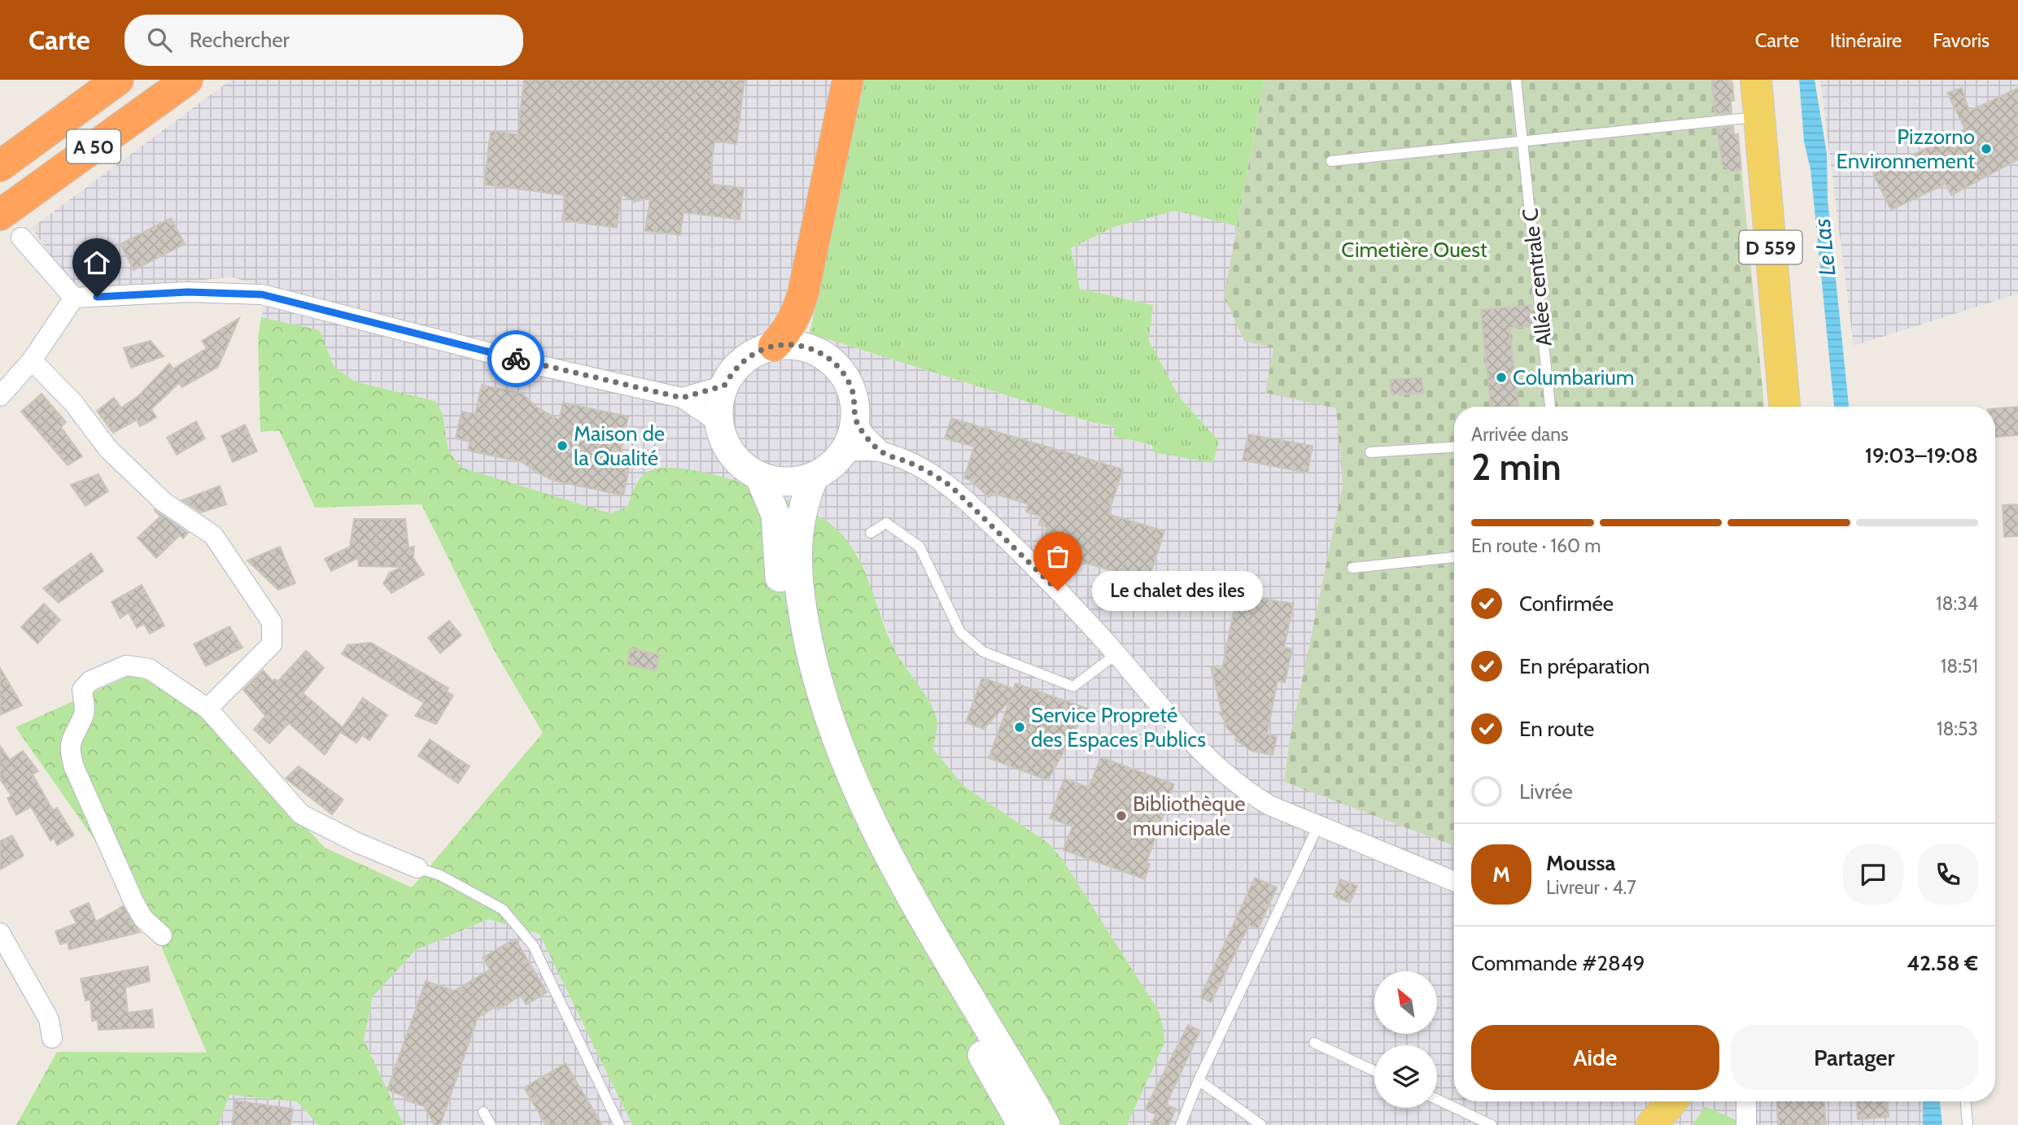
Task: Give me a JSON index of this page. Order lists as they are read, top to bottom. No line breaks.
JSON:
{"streets":{"highway":["A 50"],"main road":["D 559"],"lane":["Allée centrale C"]},"water":["Le Las"],"parks":["Cimetière Ouest"],"places":["Pizzorno Environnement","Columbarium","Maison de la Qualité","Le chalet des iles","Service Propreté des Espaces Publics","Bibliothèque municipale"],"north":"top left","page":{"header":"Carte","search":"Rechercher","nav":["Carte","Itinéraire","Favoris"],"heading":["2 min","Arrivée dans","19:03–19:08"],"panel":["Moussa","Livreur · 4.7","Commande #2849","42.58 €"],"bar":"En route · 160 m","bubble":"Le chalet des iles","list":[["Confirmée","18:34"],["En préparation","18:51"],["En route","18:53"],"Livrée"],"round":"M","buttons":["Aide","Partager"]}}
